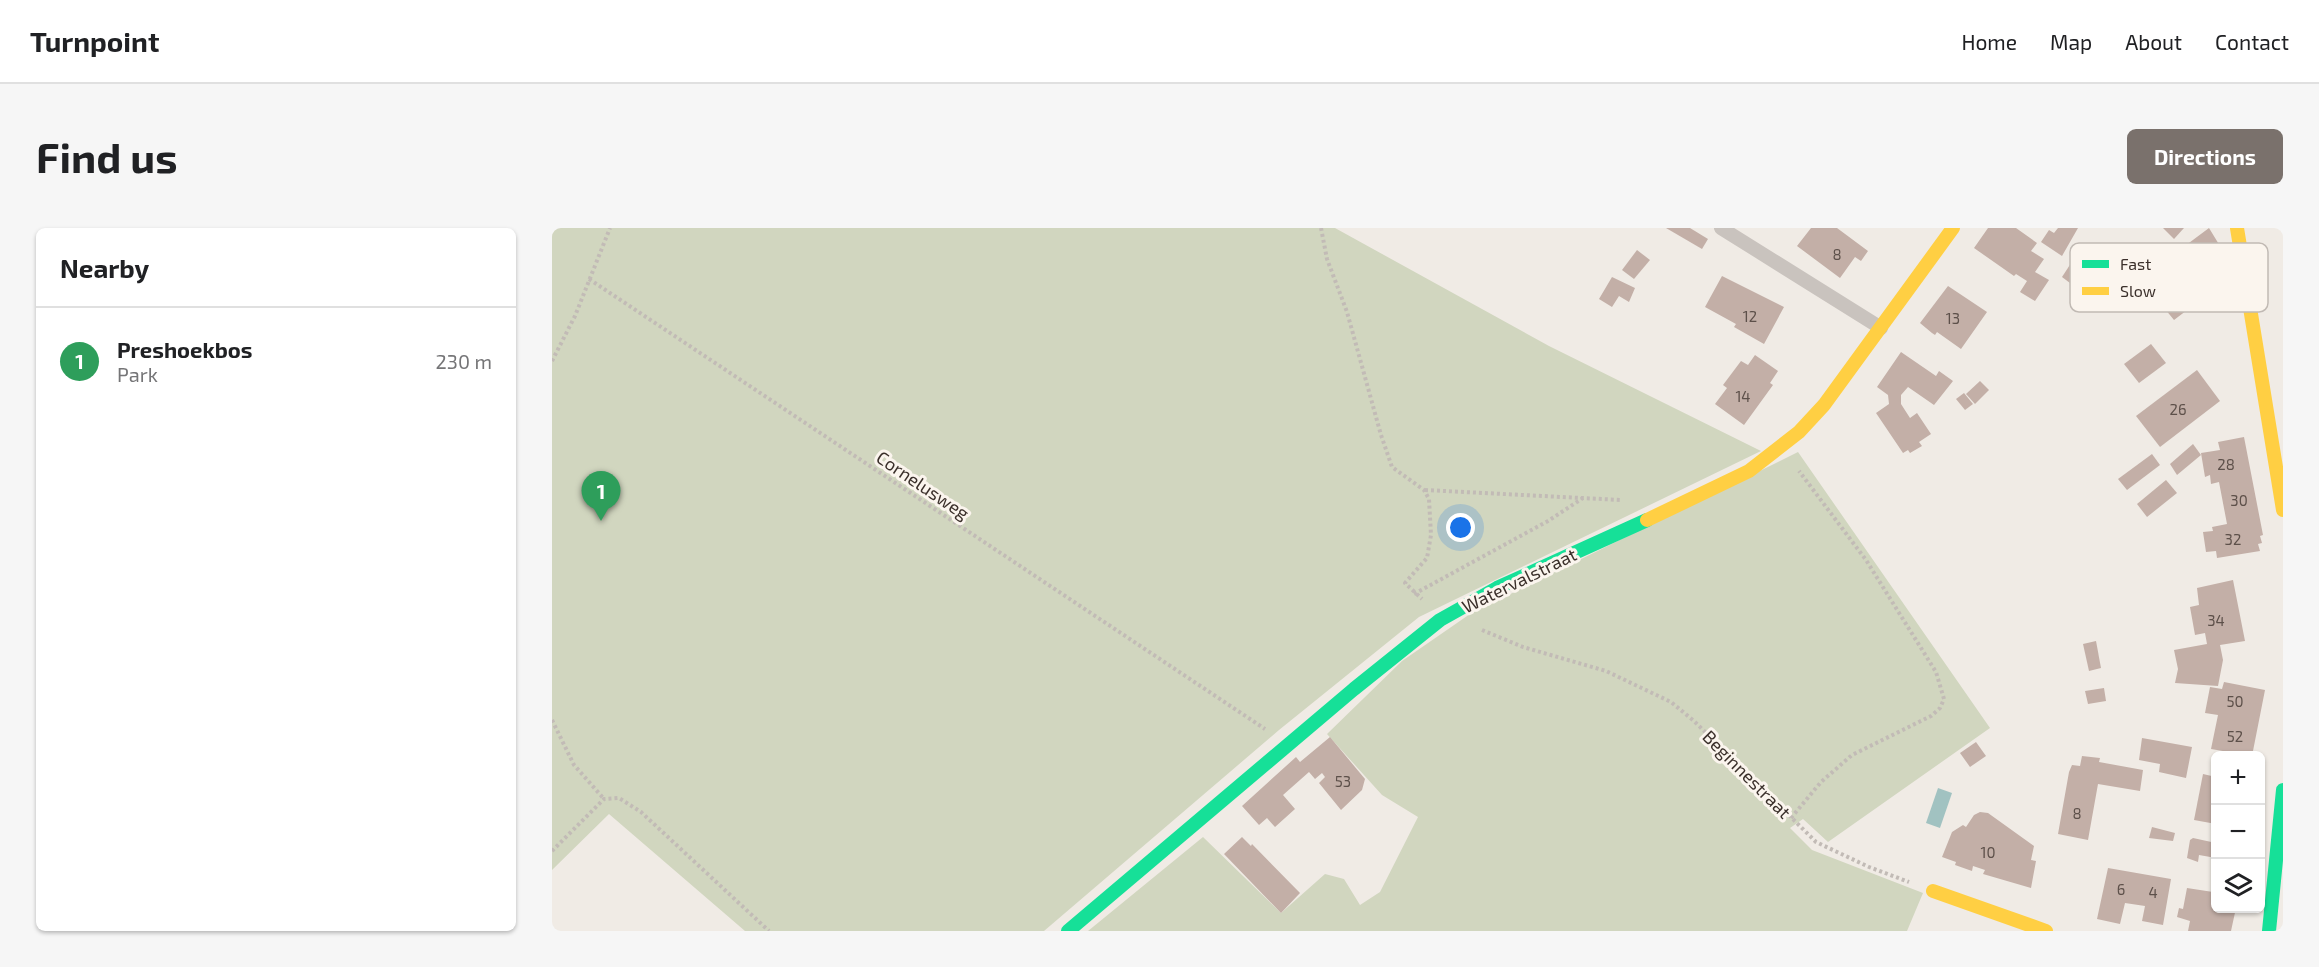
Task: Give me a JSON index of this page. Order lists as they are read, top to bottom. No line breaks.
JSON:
{"streets":{"street":["Watervalstraat"],"path":["Cornelusweg","Beginnestraat"]},"crossings":[["Cornelusweg","Watervalstraat"],["Watervalstraat","Beginnestraat"]],"house_numbers":["8","12","13","14","26","28","30","32","34","50","52","53","8","10","6","4"],"legend":["Fast","Slow"],"page":{"header":"Turnpoint","nav":["Home","Map","About","Contact"],"buttons":"Directions","title":"Find us","heading":"Nearby","list":[{"mark":"1","name":"Preshoekbos","note":"Park","value":"230 m"}],"pins":"1","map_buttons":["+","−"]}}
